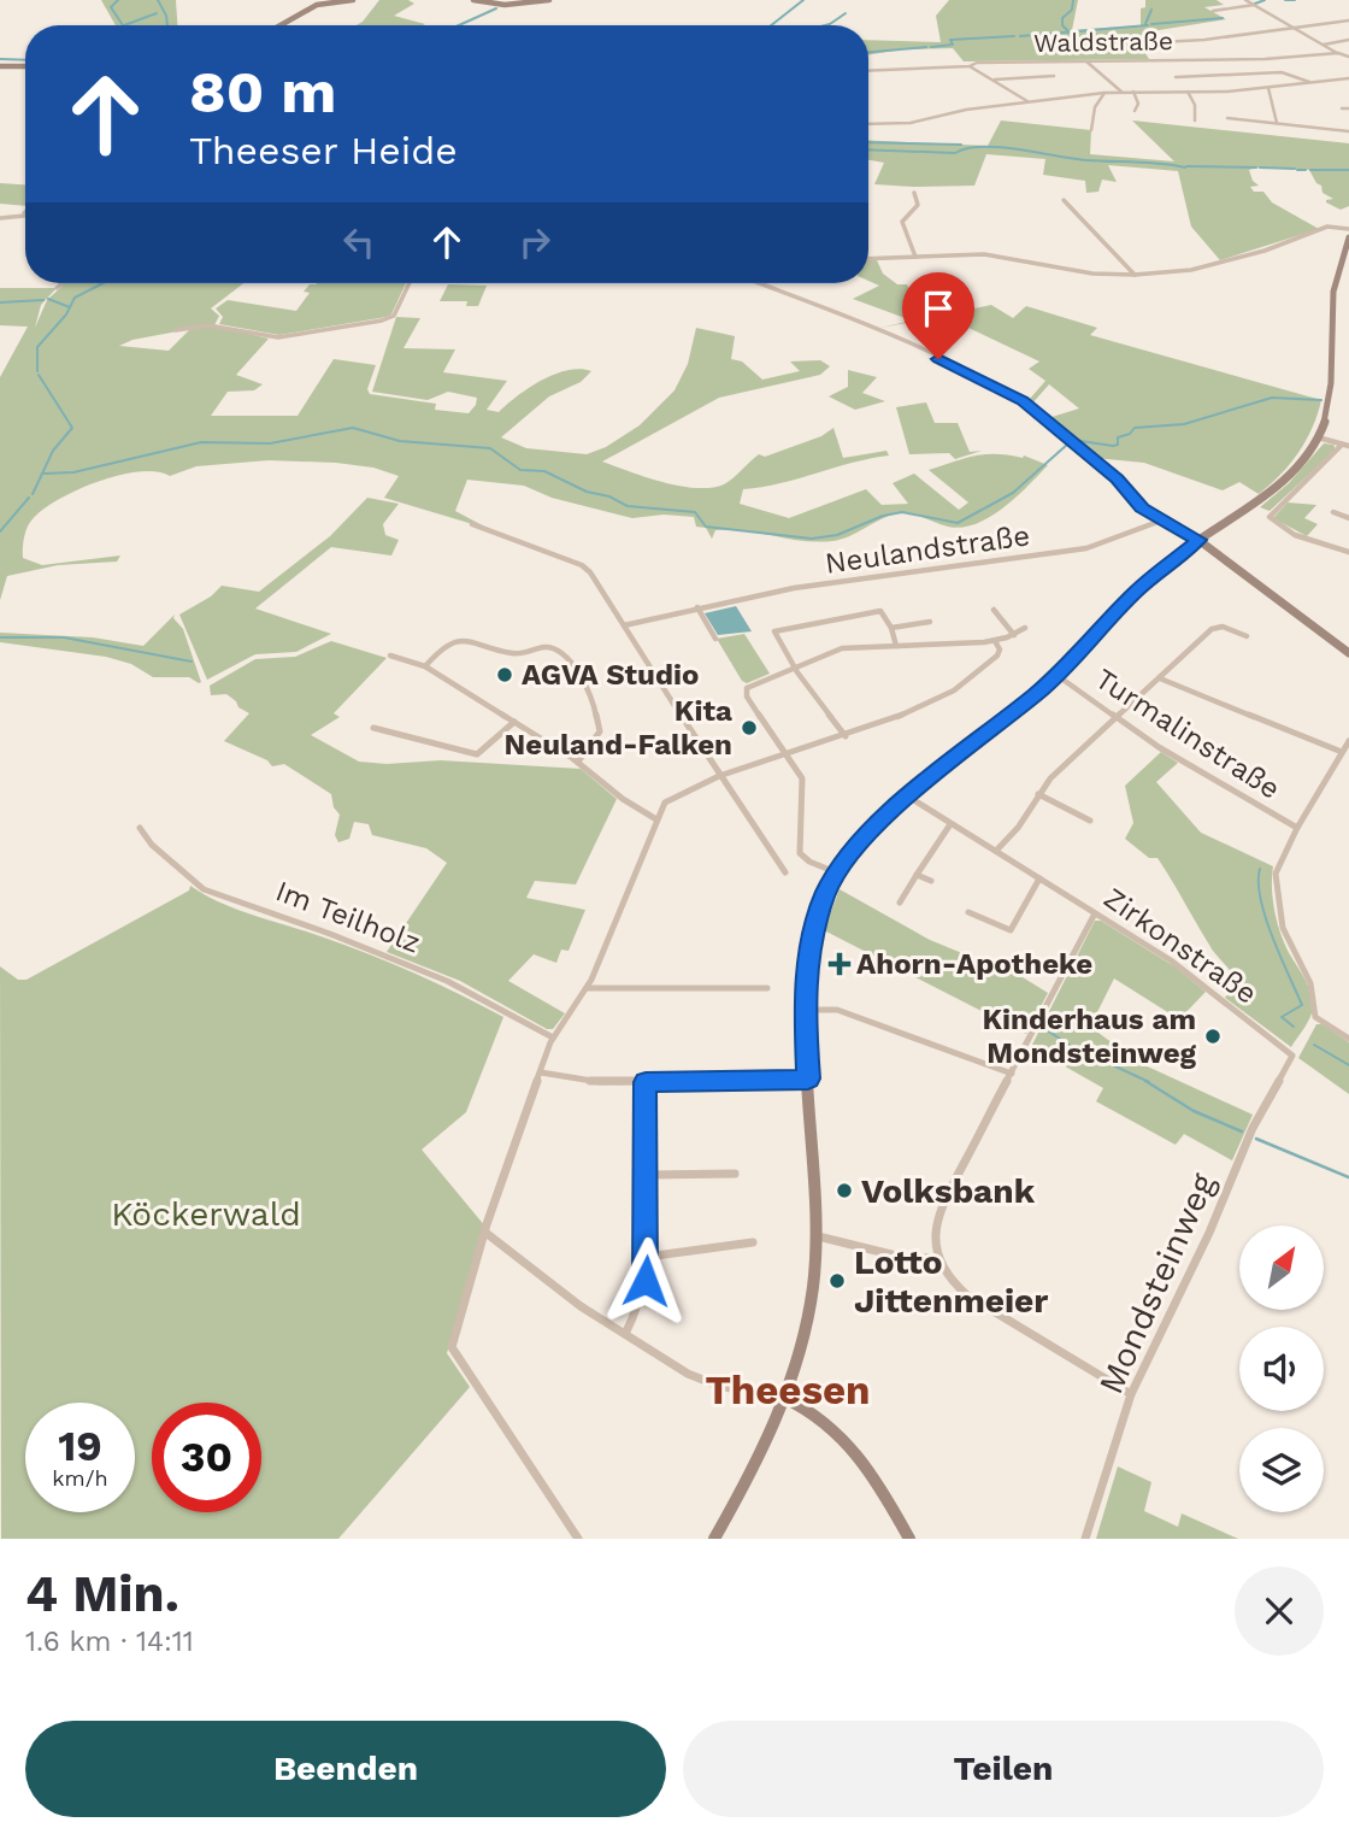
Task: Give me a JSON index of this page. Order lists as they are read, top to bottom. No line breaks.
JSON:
{"streets":{"street":["Waldstraße","Neulandstraße","Turmalinstraße","Im Teilholz","Zirkonstraße","Mondsteinweg"]},"crossings":[["Zirkonstraße","Mondsteinweg"]],"districts":["Theesen"],"parks":["Köckerwald"],"places":{"other":["AGVA Studio","Kita Neuland-Falken","Kinderhaus am Mondsteinweg","Volksbank","Lotto Jittenmeier"],"health":["Ahorn-Apotheke"]},"north":"top right","page":{"turn":["80 m","Theeser Heide"],"speed":"19 km/h","limit":"30","heading":["4 Min.","1.6 km · 14:11"],"buttons":["Beenden","Teilen"]}}
